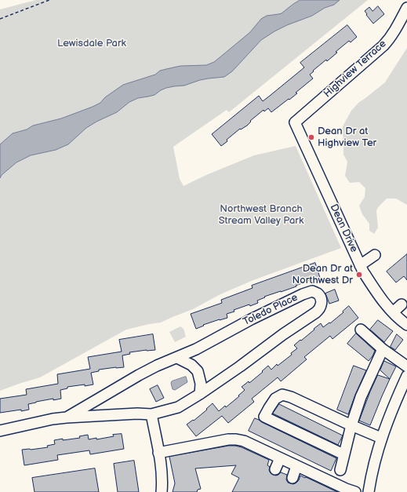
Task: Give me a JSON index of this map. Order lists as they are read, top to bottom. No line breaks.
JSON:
{"streets":{"street":["Highview Terrace","Dean Drive","Toledo Place"]},"crossings":[["Highview Terrace","Dean Drive"]],"parks":["Lewisdale Park","Northwest Branch Stream Valley Park"],"places":["Dean Dr at Highview Ter","Dean Dr at Northwest Dr"]}
